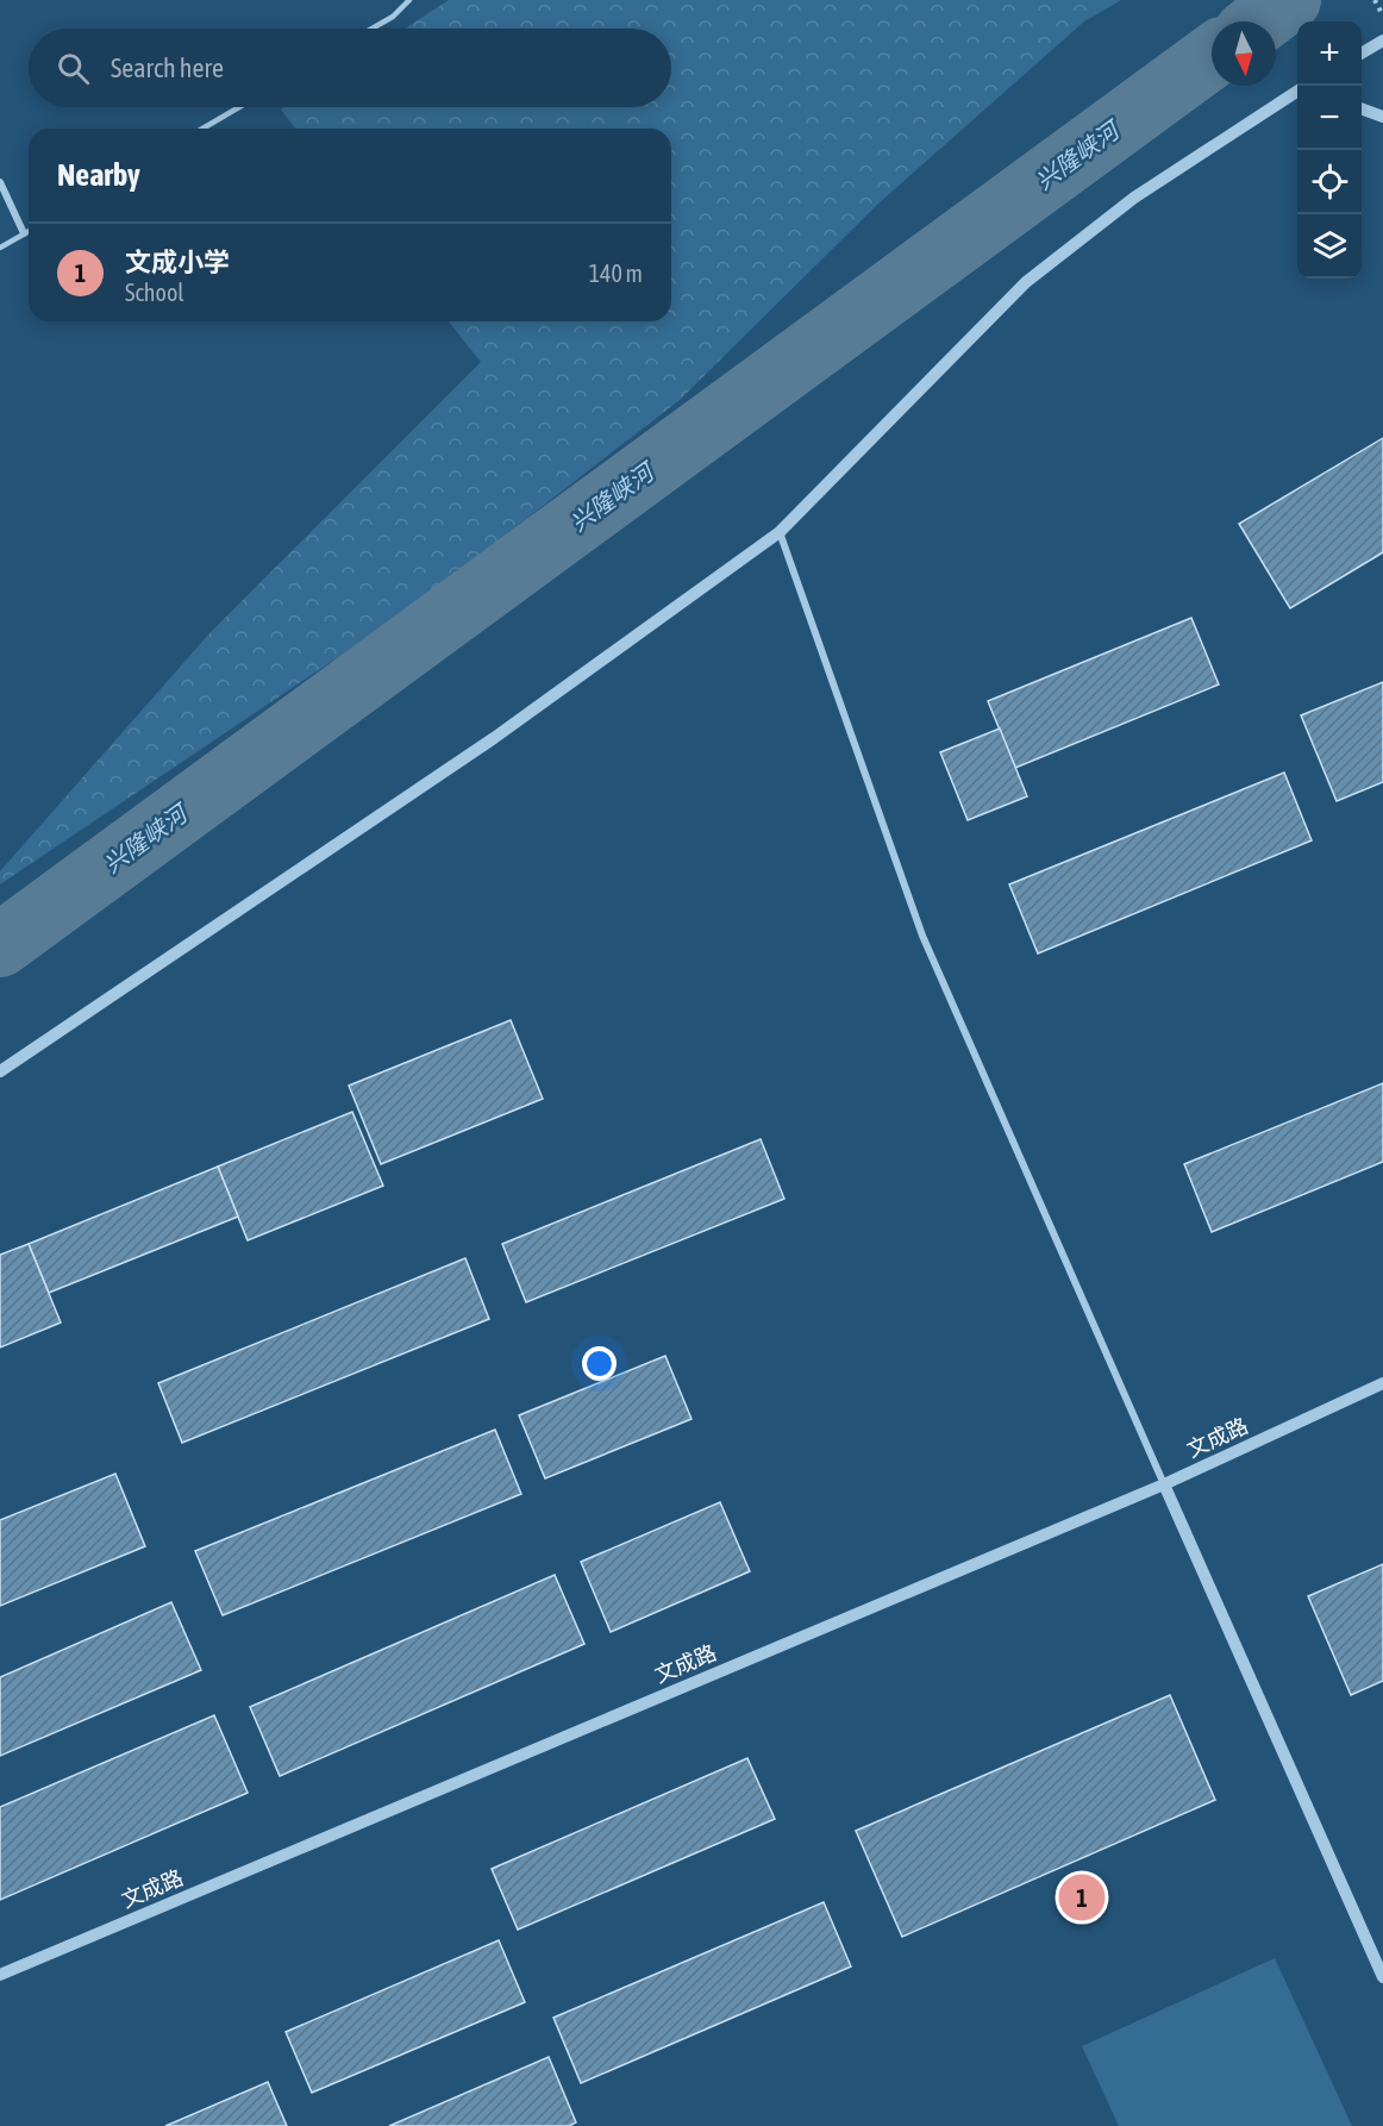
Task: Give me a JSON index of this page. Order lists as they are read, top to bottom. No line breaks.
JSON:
{"streets":{"street":["文成路"]},"water":["兴隆峡河"],"north":"bottom","page":{"map_buttons":["+","−"],"search":"Search here","heading":"Nearby","list":[{"mark":"1","name":"文成小学","note":"School","value":"140 m"}],"pins":"1"}}
